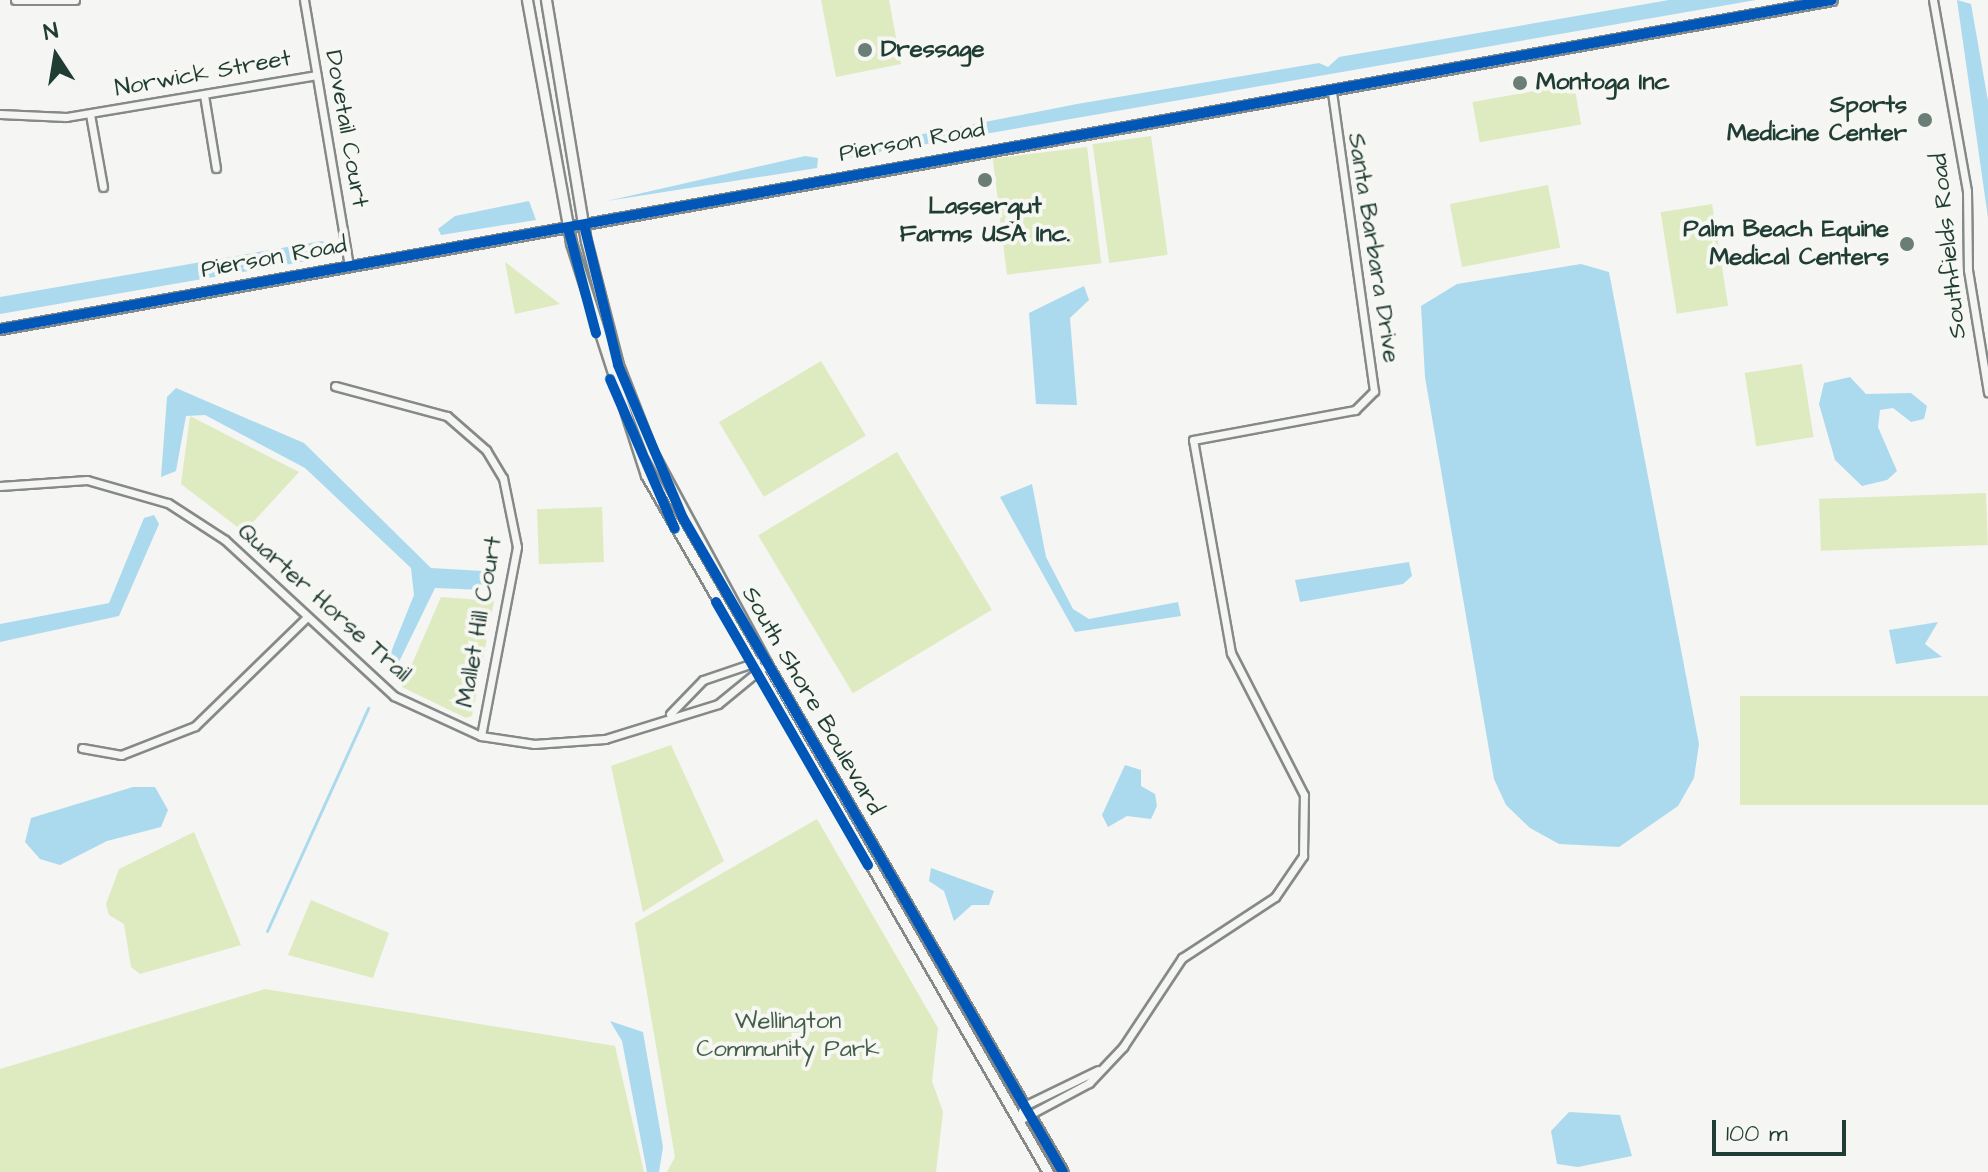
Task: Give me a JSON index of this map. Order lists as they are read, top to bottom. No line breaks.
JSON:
{"streets":{"street":["Norwick Street","Dovetail Court","Pierson Road","Southfields Road","Santa Barbara Drive","Quarter Horse Trail","Mallet Hill Court","South Shore Boulevard"]},"crossings":[["Norwick Street","Dovetail Court"],["Dovetail Court","Pierson Road"],["Pierson Road","Santa Barbara Drive"],["Pierson Road","South Shore Boulevard"],["Santa Barbara Drive","South Shore Boulevard"],["Quarter Horse Trail","Mallet Hill Court"],["Quarter Horse Trail","South Shore Boulevard"]],"parks":["Wellington Community Park"],"places":["Dressage","Montoga Inc","Sports Medicine Center","Lassergut Farms USA Inc.","Palm Beach Equine Medical Centers"],"scale_bar":"100 m","north":"top"}
